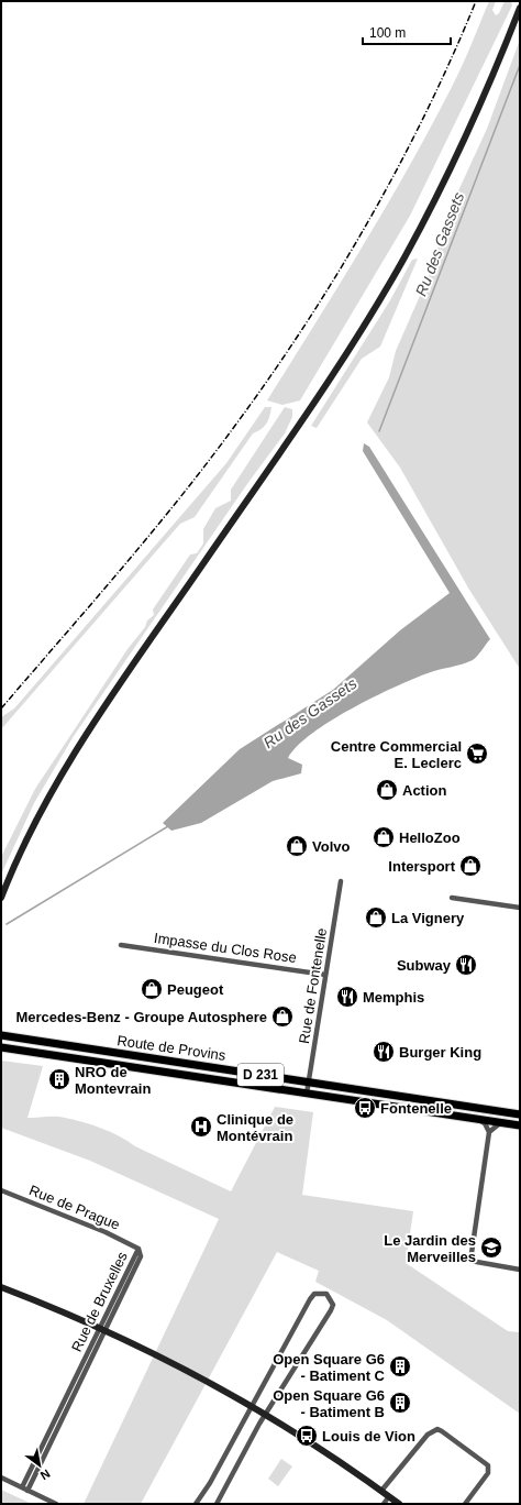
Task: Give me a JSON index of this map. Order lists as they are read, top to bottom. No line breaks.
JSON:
{"streets":{"main road":["Route de Provins","D 231"],"street":["Impasse du Clos Rose","Rue de Fontenelle","Rue de Prague","Rue de Bruxelles"]},"crossings":[["Impasse du Clos Rose","Rue de Fontenelle"],["Rue de Fontenelle","Route de Provins"],["Rue de Prague","Rue de Bruxelles"]],"water":["Ru des Gassets"],"places":{"supermarket":["Centre Commercial E. Leclerc"],"shop":["Action","HelloZoo","Volvo","Intersport","La Vignery","Peugeot","Mercedes-Benz - Groupe Autosphere"],"restaurant":["Subway","Memphis","Burger King"],"building":["NRO de Montevrain","Open Square G6 - Batiment C","Open Square G6 - Batiment B"],"bus stop":["Fontenelle","Louis de Vion"],"hospital":["Clinique de Montévrain"],"school or university":["Le Jardin des Merveilles"]},"scale_bar":"100 m","north":"bottom right"}
